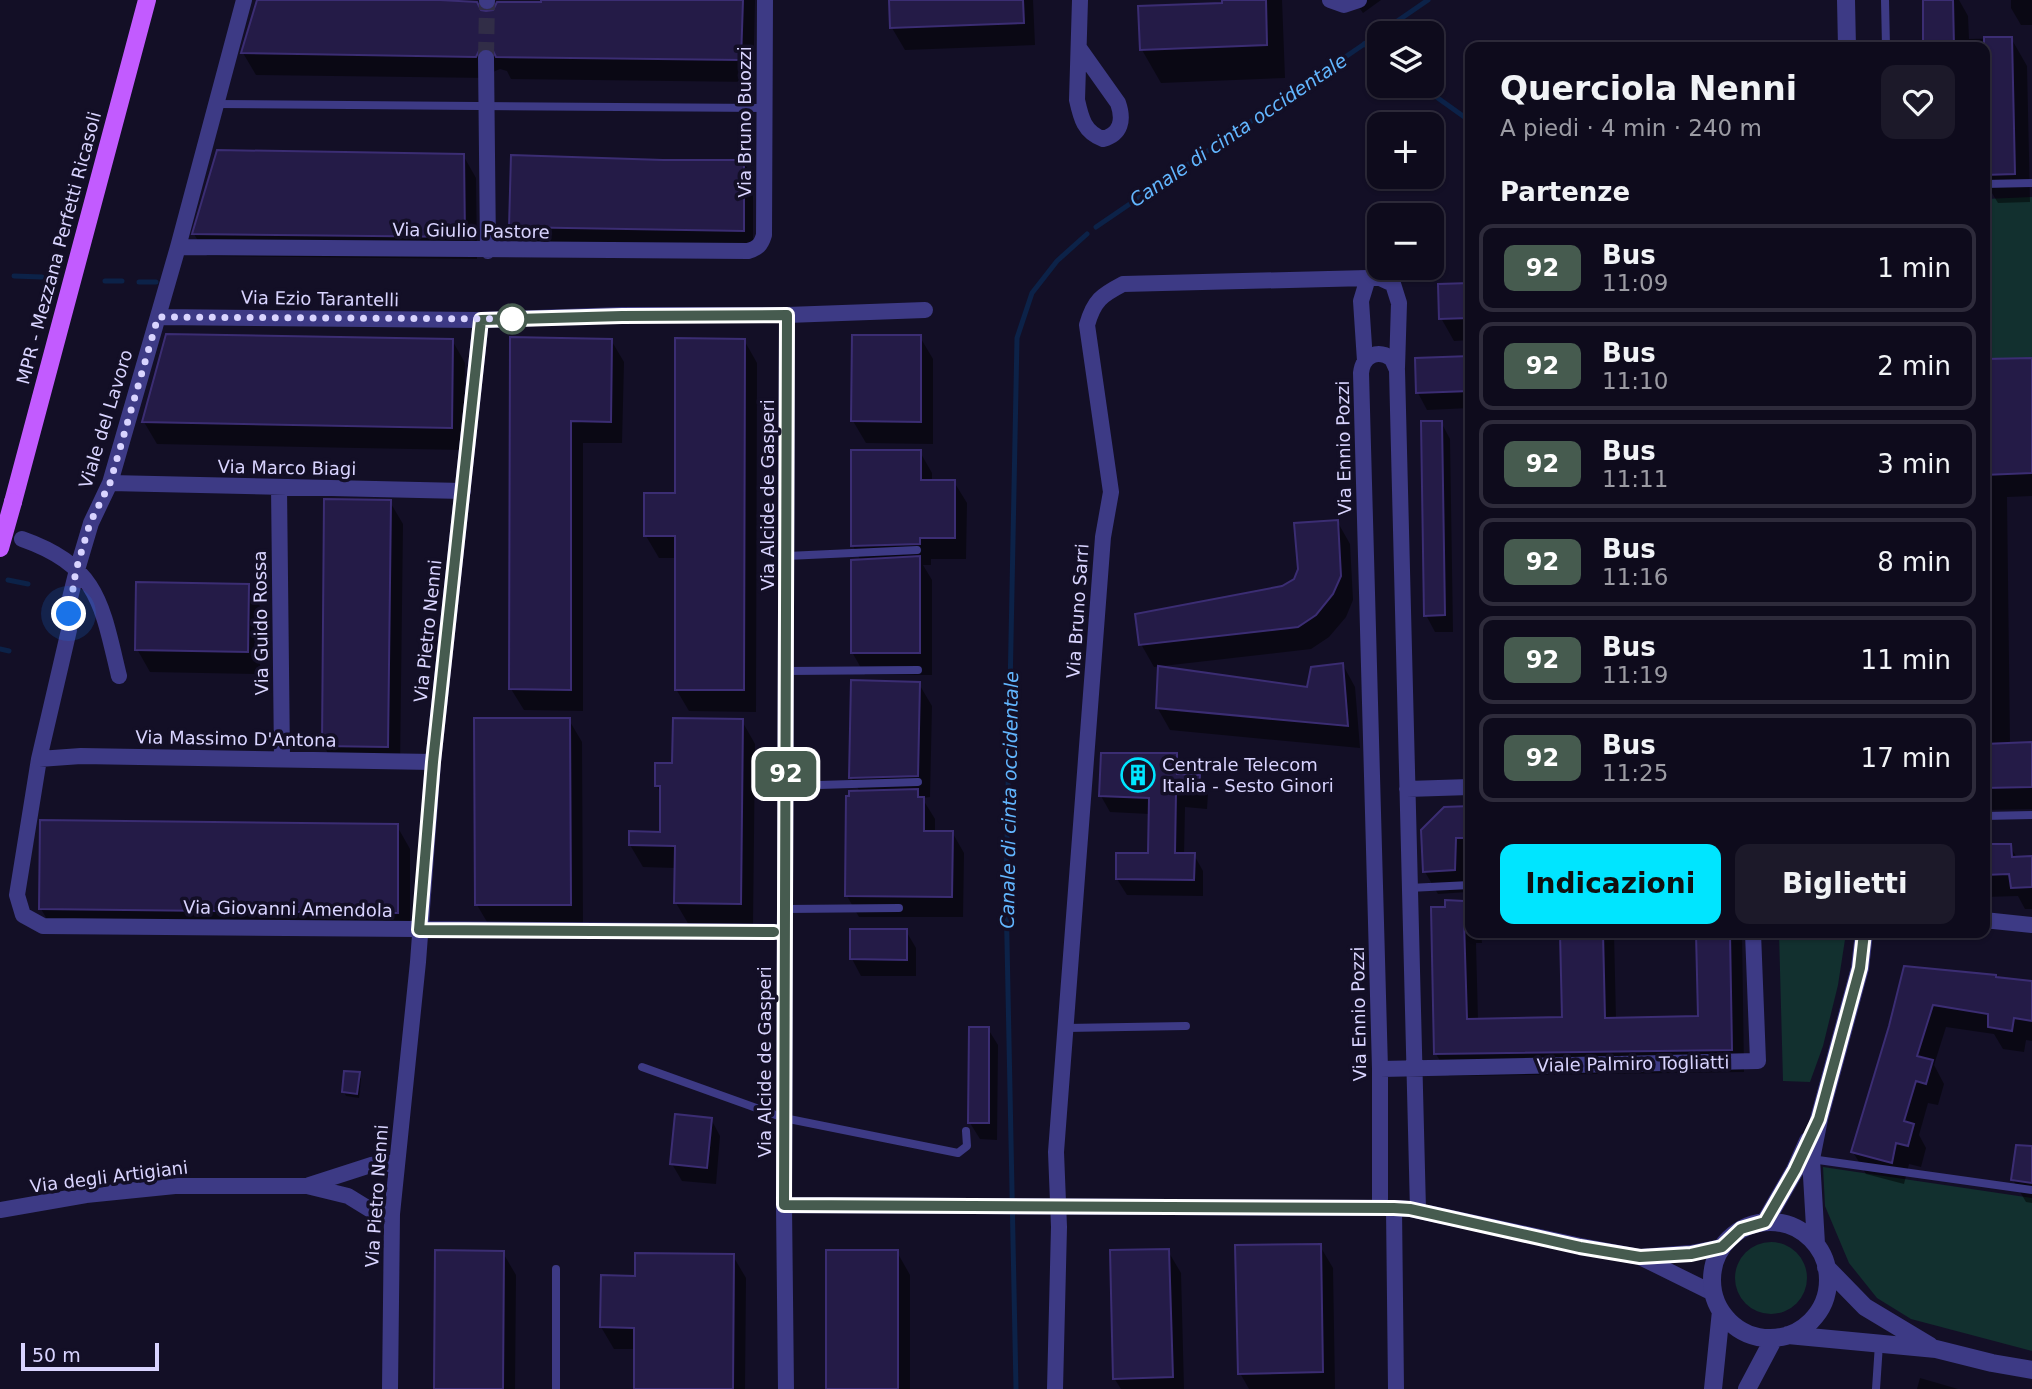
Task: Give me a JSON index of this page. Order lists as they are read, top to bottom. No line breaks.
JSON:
{"streets":{"main road":["MPR - Mezzana Perfetti Ricasoli"],"street":["Via Bruno Buozzi","Via Giulio Pastore","Via Ezio Tarantelli","Viale del Lavoro","Via Ennio Pozzi","Via Marco Biagi","Via Alcide de Gasperi","Via Bruno Sarri","Via Guido Rossa","Via Pietro Nenni","Via Massimo D'Antona","Via Giovanni Amendola","Viale Palmiro Togliatti","Via degli Artigiani"]},"crossings":[["Via Bruno Buozzi","Via Giulio Pastore"],["Via Giulio Pastore","Viale del Lavoro"],["Via Ezio Tarantelli","Viale del Lavoro"],["Via Ezio Tarantelli","Via Pietro Nenni"],["Viale del Lavoro","Via Marco Biagi"],["Viale del Lavoro","Via Massimo D'Antona"],["Viale del Lavoro","Via Giovanni Amendola"],["Via Ennio Pozzi","Viale Palmiro Togliatti"],["Via Marco Biagi","Via Guido Rossa"],["Via Marco Biagi","Via Pietro Nenni"],["Via Alcide de Gasperi","Via Giovanni Amendola"],["Via Guido Rossa","Via Massimo D'Antona"],["Via Pietro Nenni","Via Massimo D'Antona"],["Via Pietro Nenni","Via Giovanni Amendola"],["Via Pietro Nenni","Via degli Artigiani"]],"water":["Canale di cinta occidentale"],"places":{"building":["Centrale Telecom Italia - Sesto Ginori"]},"lines":["bus line 92"],"scale_bar":"50 m","page":{"on_map":"92","map_buttons":["+","−"],"heading":[["Querciola Nenni","A piedi · 4 min · 240 m"],"Partenze"],"list":[{"mark":"92","name":"Bus","note":"11:09","value":"1 min"},{"mark":"92","name":"Bus","note":"11:10","value":"2 min"},{"mark":"92","name":"Bus","note":"11:11","value":"3 min"},{"mark":"92","name":"Bus","note":"11:16","value":"8 min"},{"mark":"92","name":"Bus","note":"11:19","value":"11 min"},{"mark":"92","name":"Bus","note":"11:25","value":"17 min"}],"buttons":["Indicazioni","Biglietti"],"scale":"50 m"}}
